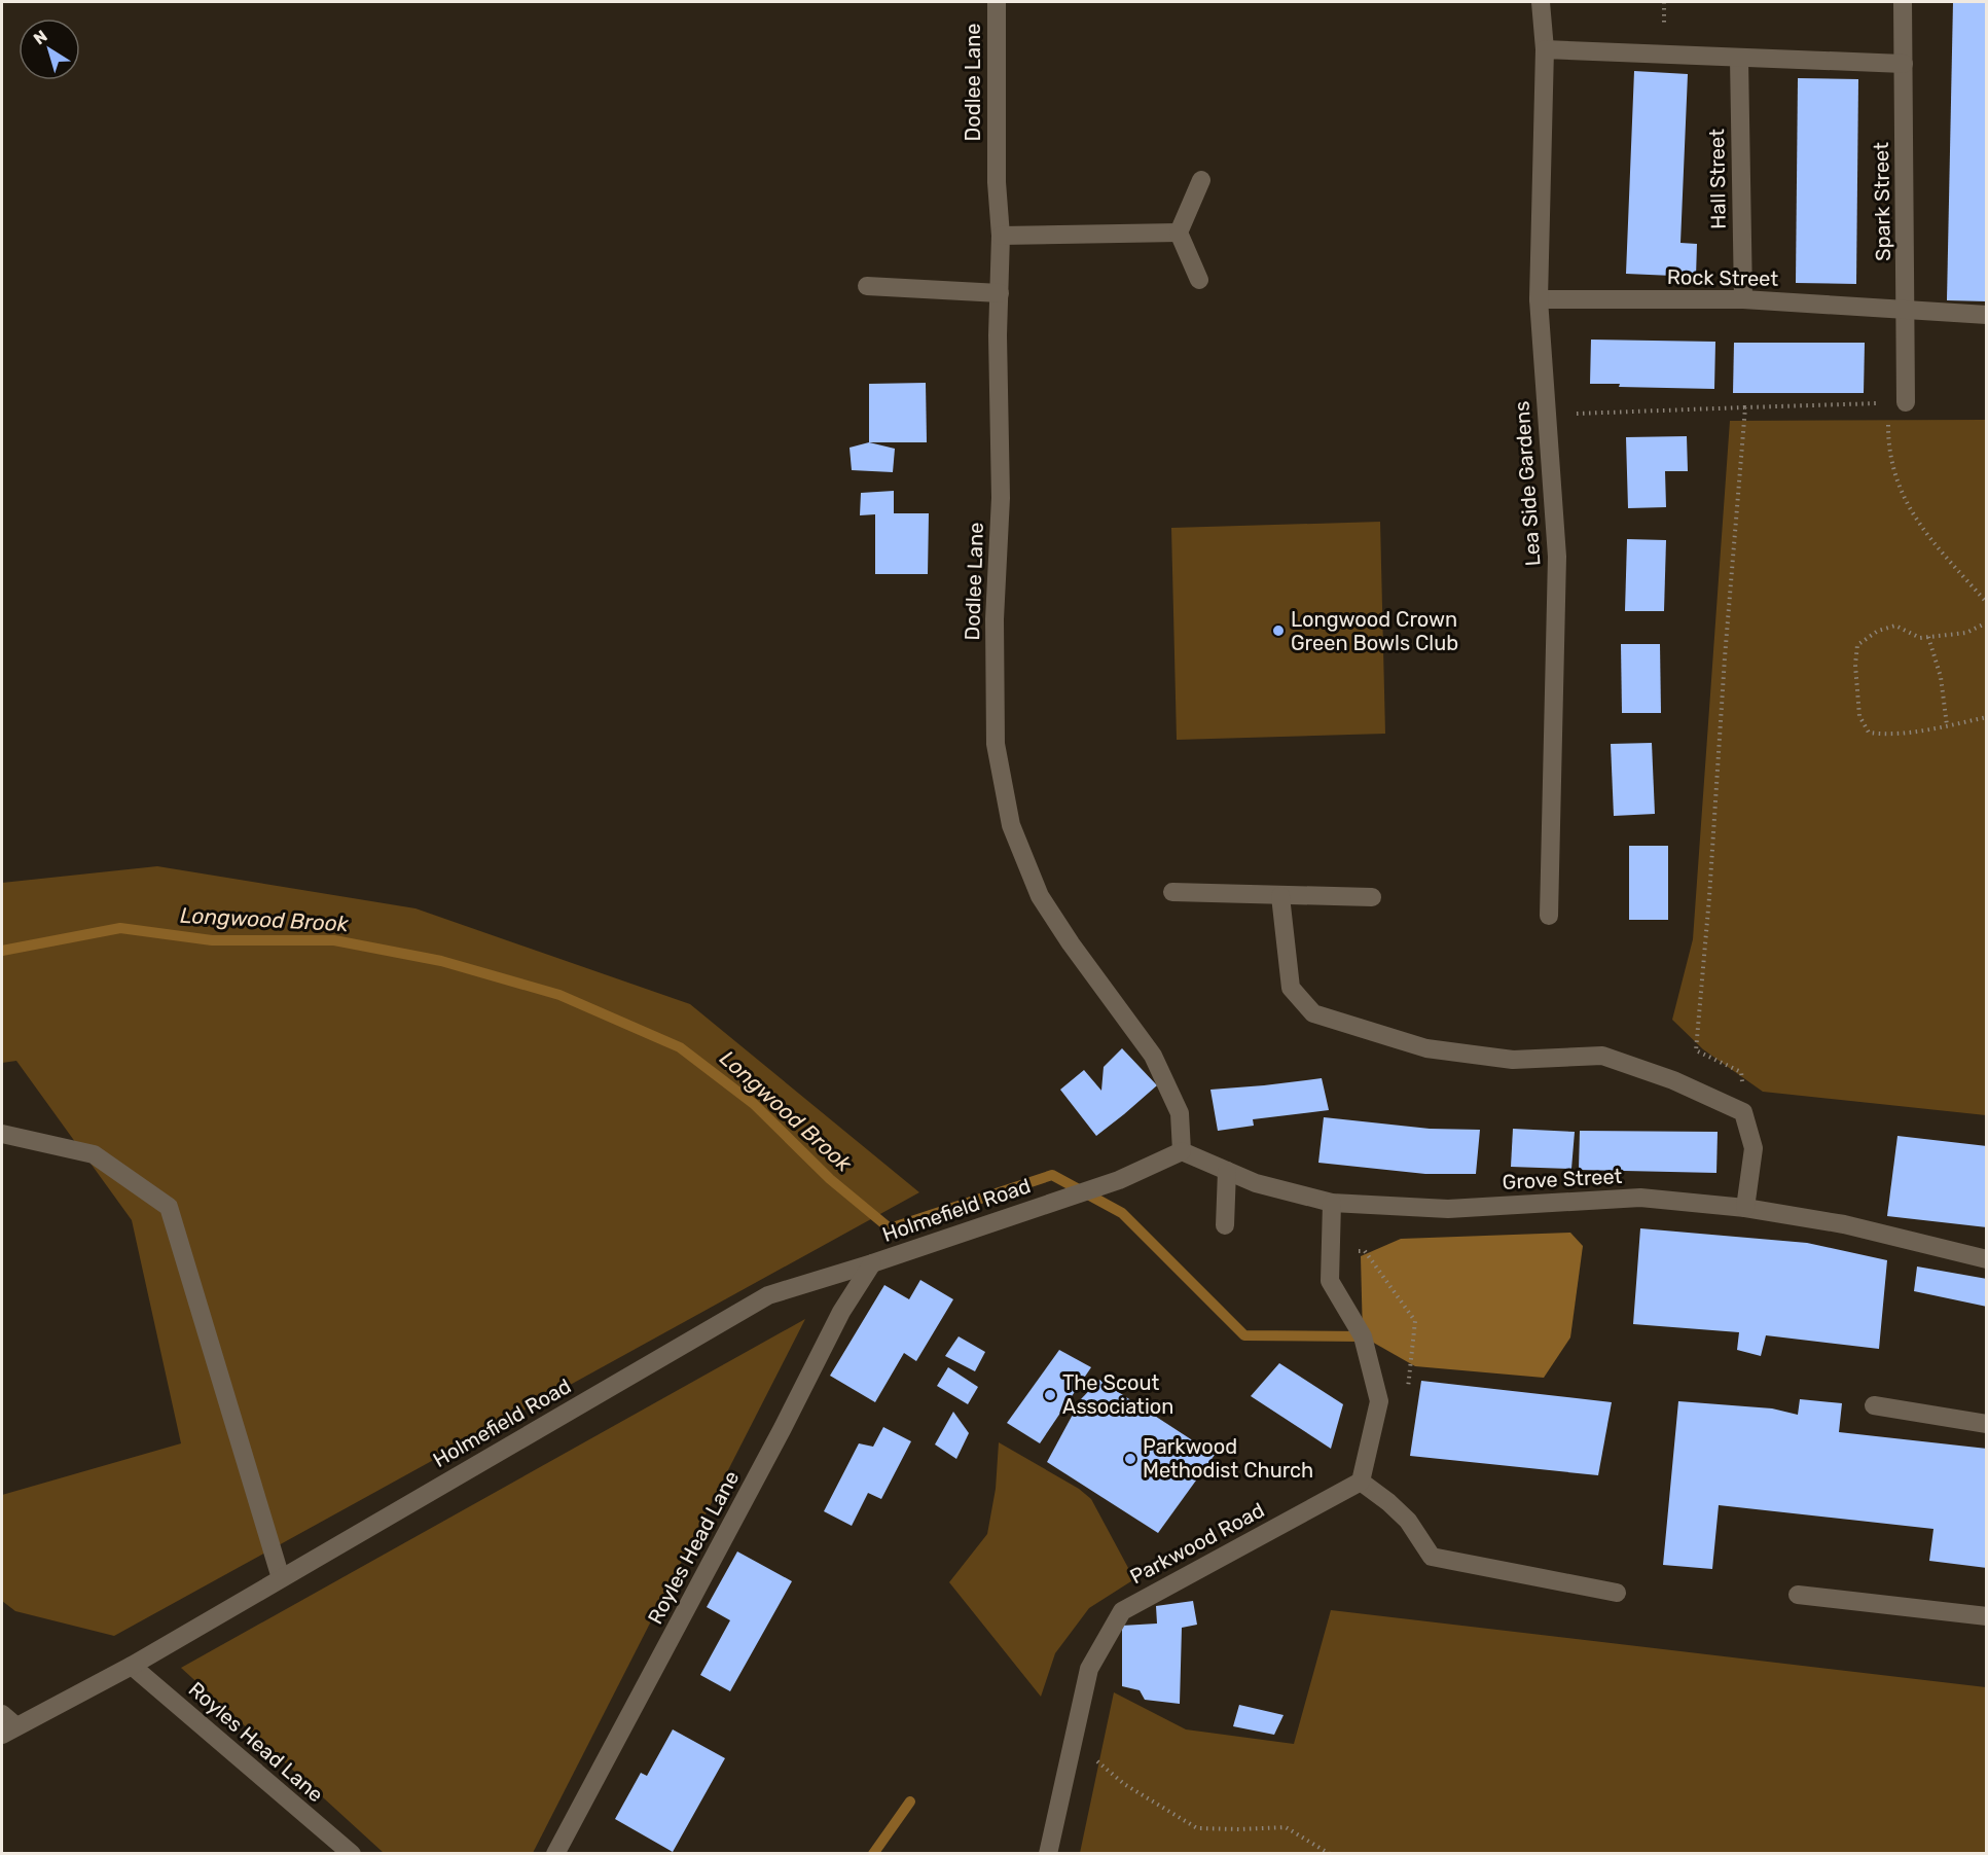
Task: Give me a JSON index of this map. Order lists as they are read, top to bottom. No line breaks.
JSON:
{"streets":{"street":["Dodlee Lane","Hall Street","Spark Street","Rock Street","Lea Side Gardens","Grove Street","Holmefield Road","Parkwood Road","Royles Head Lane"]},"crossings":[["Dodlee Lane","Grove Street"],["Dodlee Lane","Holmefield Road"],["Hall Street","Rock Street"],["Spark Street","Rock Street"],["Rock Street","Lea Side Gardens"],["Grove Street","Holmefield Road"],["Holmefield Road","Royles Head Lane"]],"water":["Longwood Brook"],"places":["Longwood Crown Green Bowls Club","The Scout Association","Parkwood Methodist Church"],"north":"top left"}
